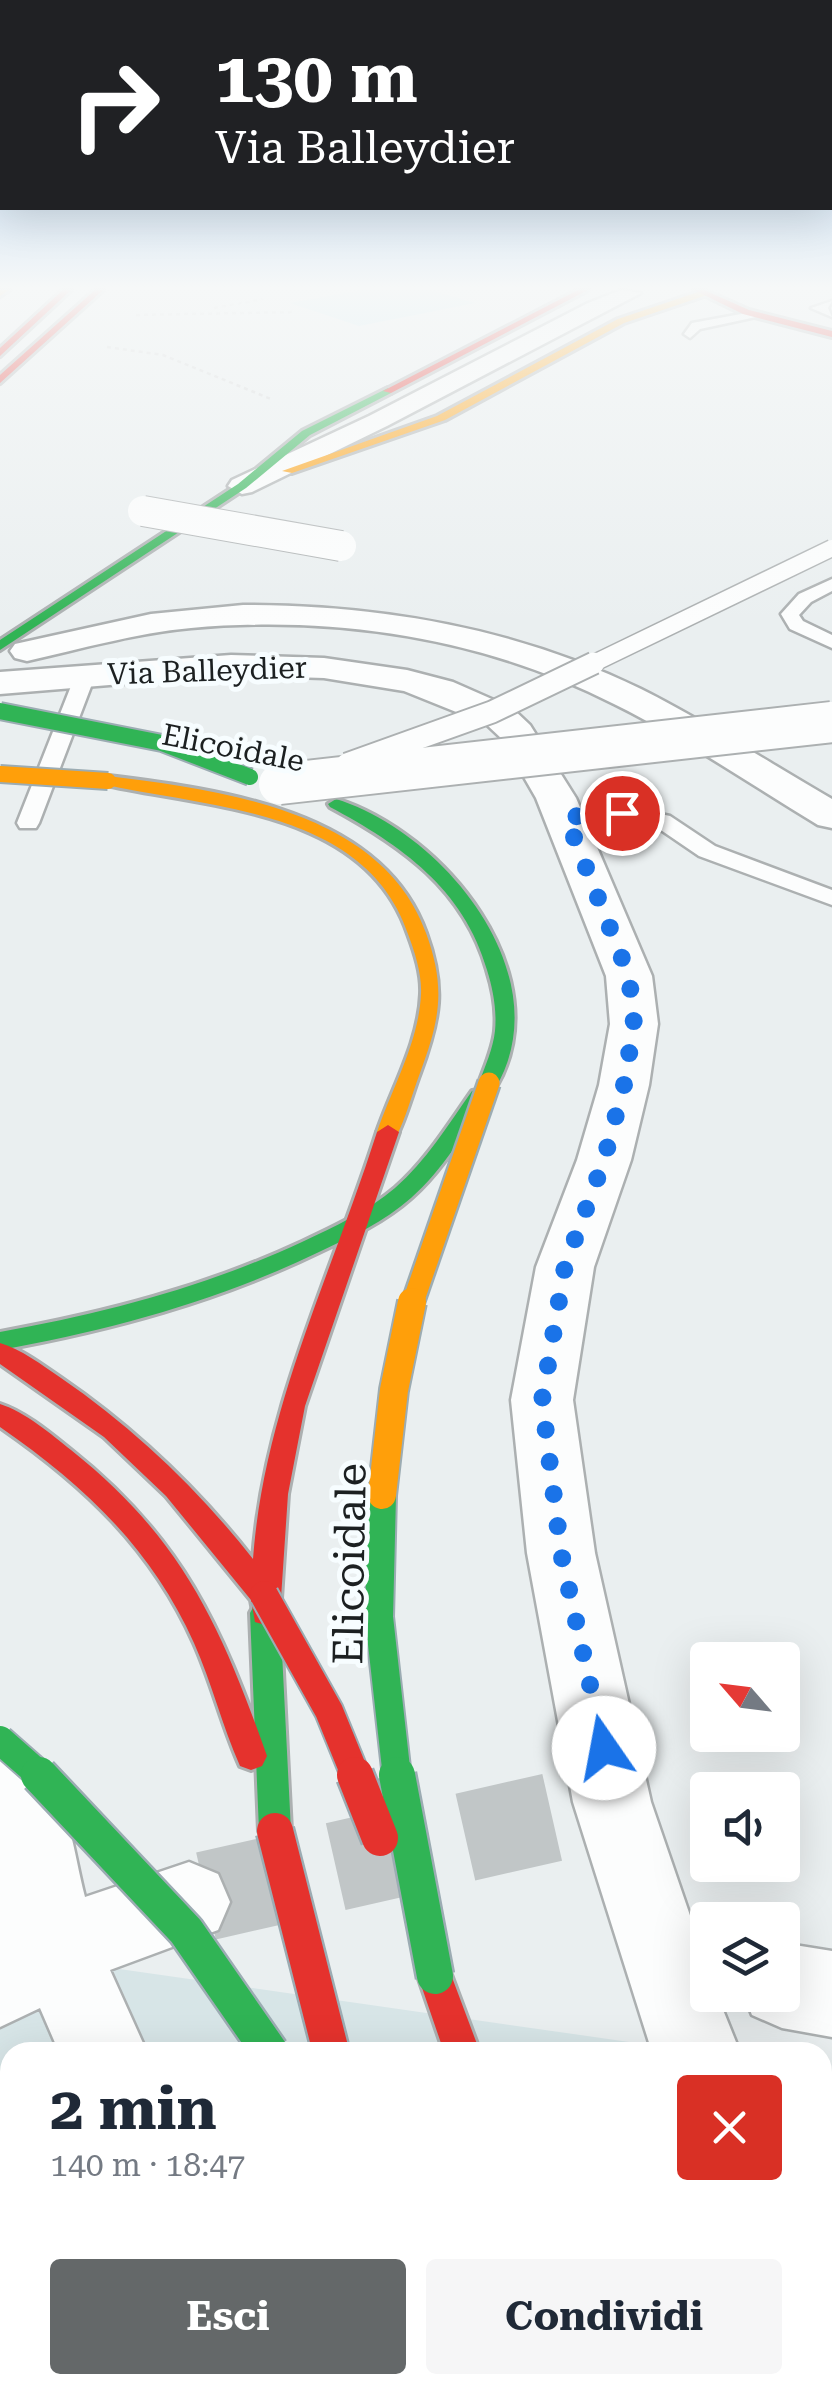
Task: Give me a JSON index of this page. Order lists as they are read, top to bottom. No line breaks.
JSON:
{"streets":{"main road":["Elicoidale"],"street":["Via Balleydier"]},"north":"top left","page":{"turn":["130 m","Via Balleydier"],"heading":["2 min","140 m · 18:47"],"buttons":["Esci","Condividi"]}}
